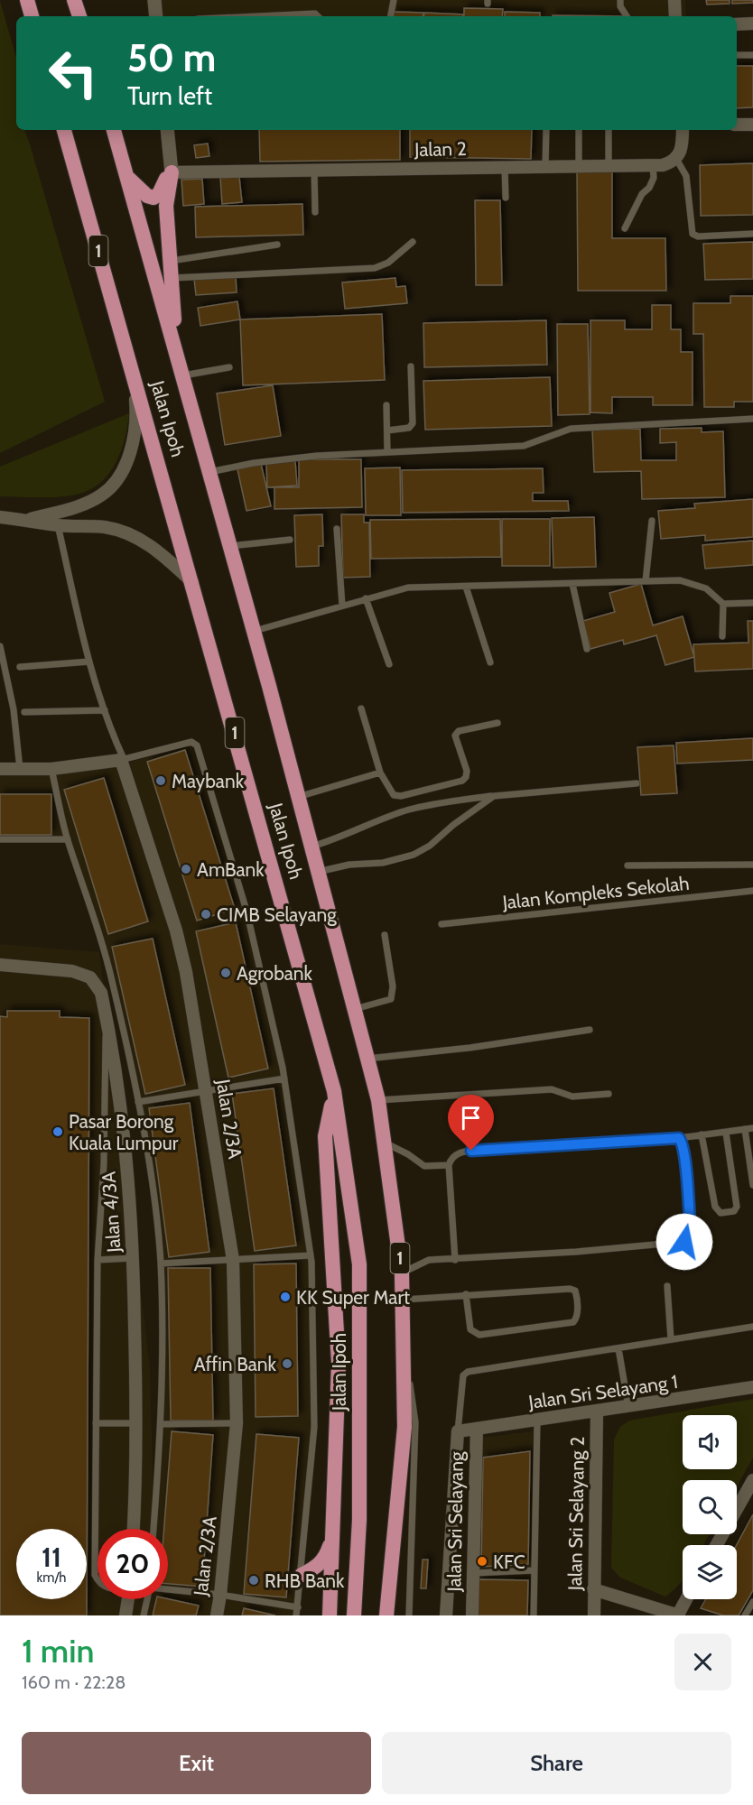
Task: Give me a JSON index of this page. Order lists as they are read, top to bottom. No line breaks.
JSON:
{"streets":{"highway":["1","Jalan Ipoh"],"street":["Jalan 2","Jalan 2/3A","Jalan 4/3A","Jalan Sri Selayang 1","Jalan Sri Selayang 2","Jalan Sri Selayang"],"lane":["Jalan Kompleks Sekolah"]},"crossings":[["Jalan Sri Selayang 1","Jalan Sri Selayang 2"],["Jalan Sri Selayang 1","Jalan Sri Selayang"]],"places":["Maybank","AmBank","CIMB Selayang","Agrobank","Pasar Borong Kuala Lumpur","KK Super Mart","Affin Bank","KFC","RHB Bank"],"page":{"turn":["50 m","Turn left"],"speed":"11 km/h","limit":"20","heading":["1 min","160 m · 22:28"],"buttons":["Exit","Share"]}}
